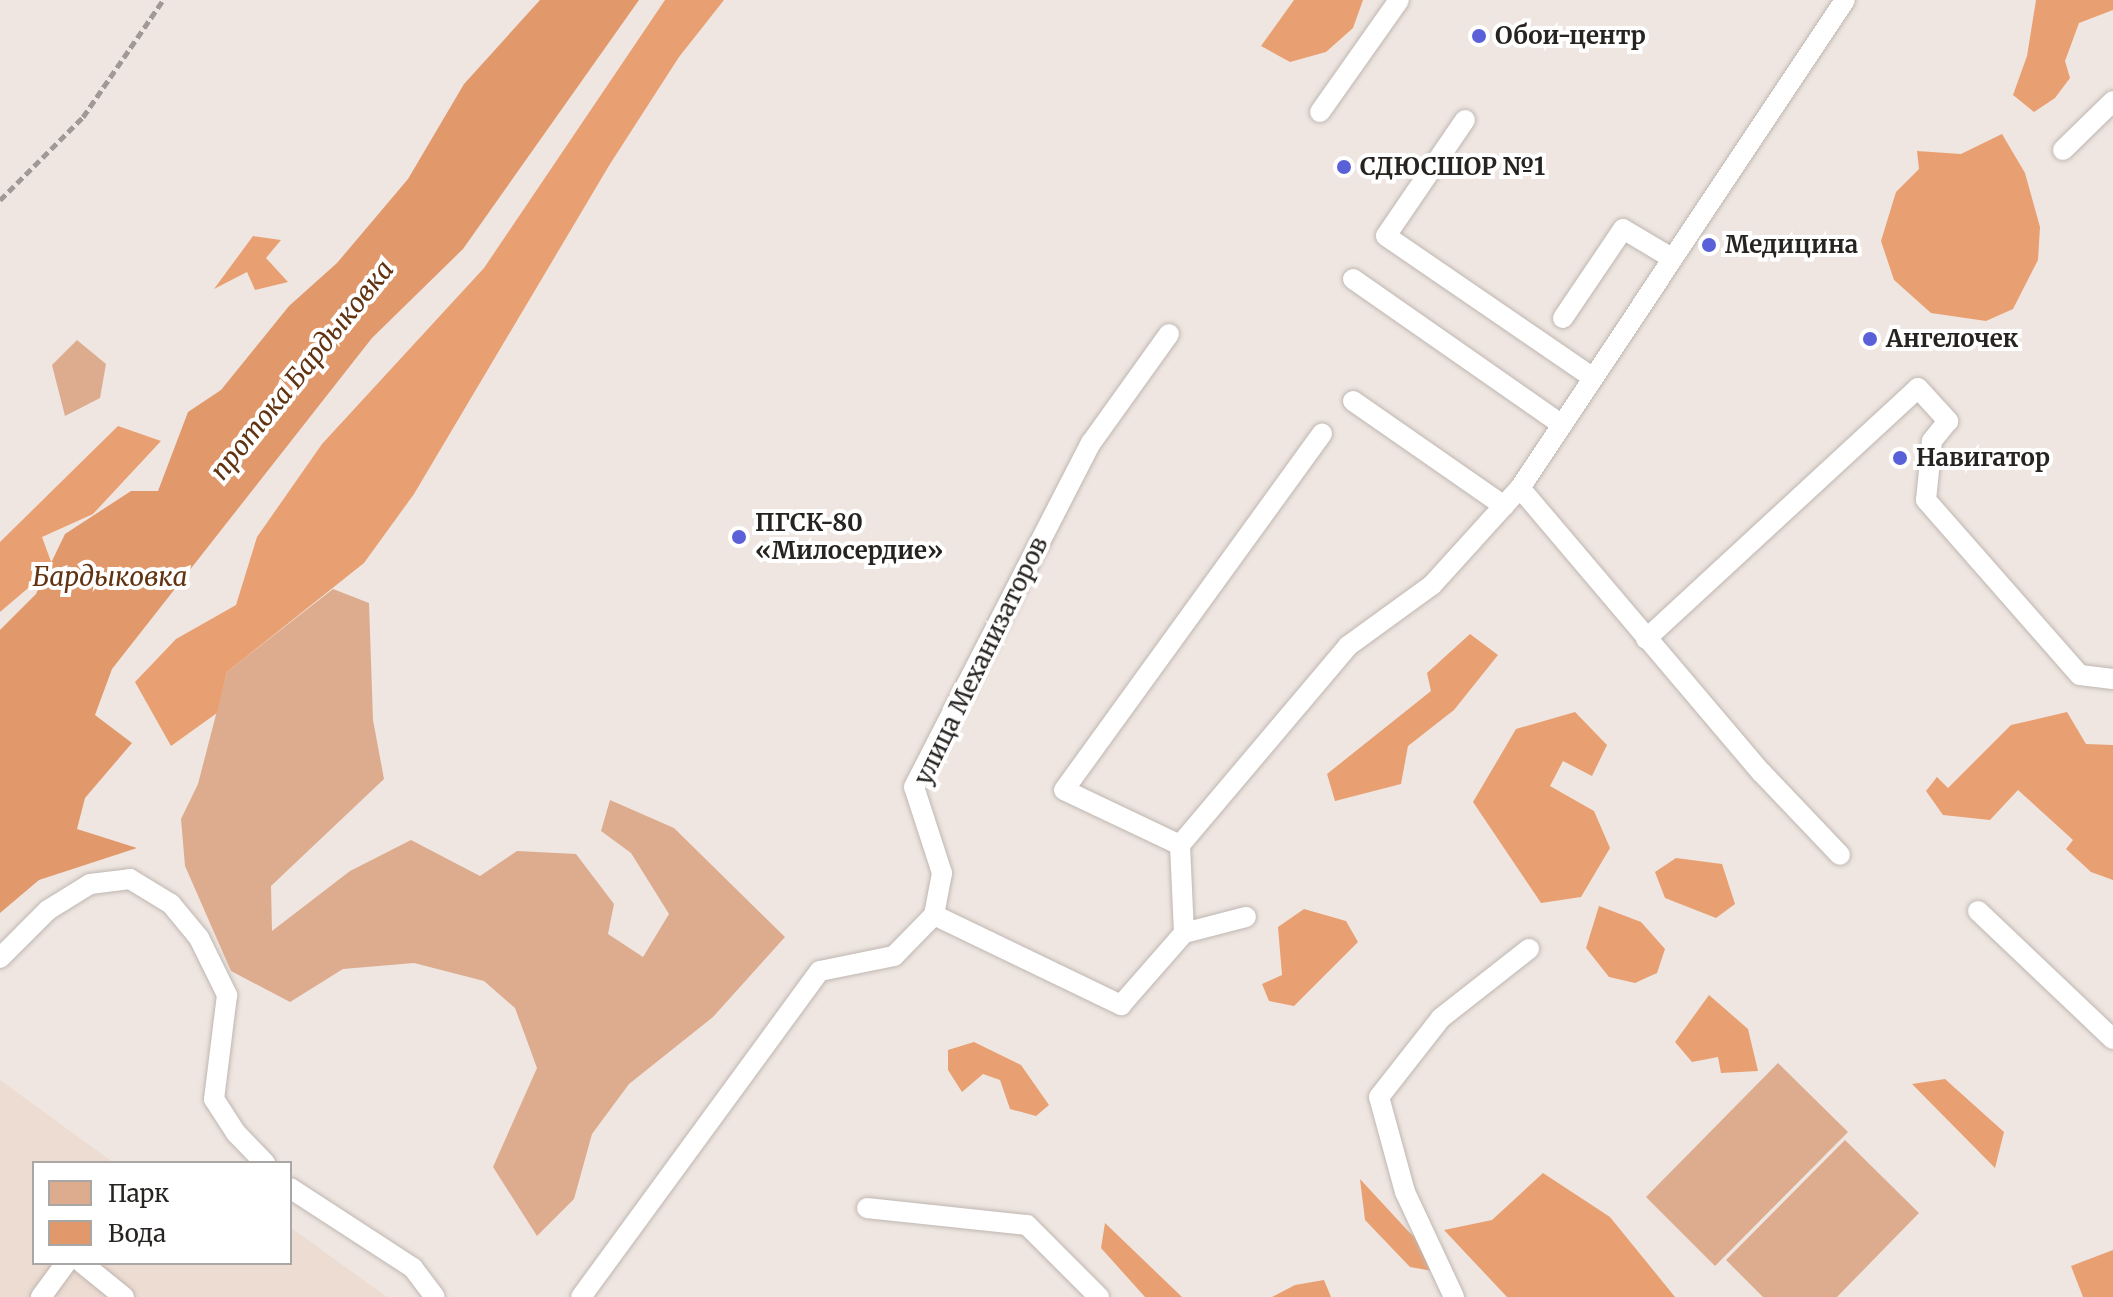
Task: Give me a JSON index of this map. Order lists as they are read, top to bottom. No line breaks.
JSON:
{"streets":{"lane":["улица Механизаторов"]},"water":["протока Бардыковка","Бардыковка"],"places":["Обои-центр","СДЮСШОР №1","Медицина","Ангелочек","Навигатор","ПГСК-80 «Милосердие»"],"legend":["Парк","Вода"]}
